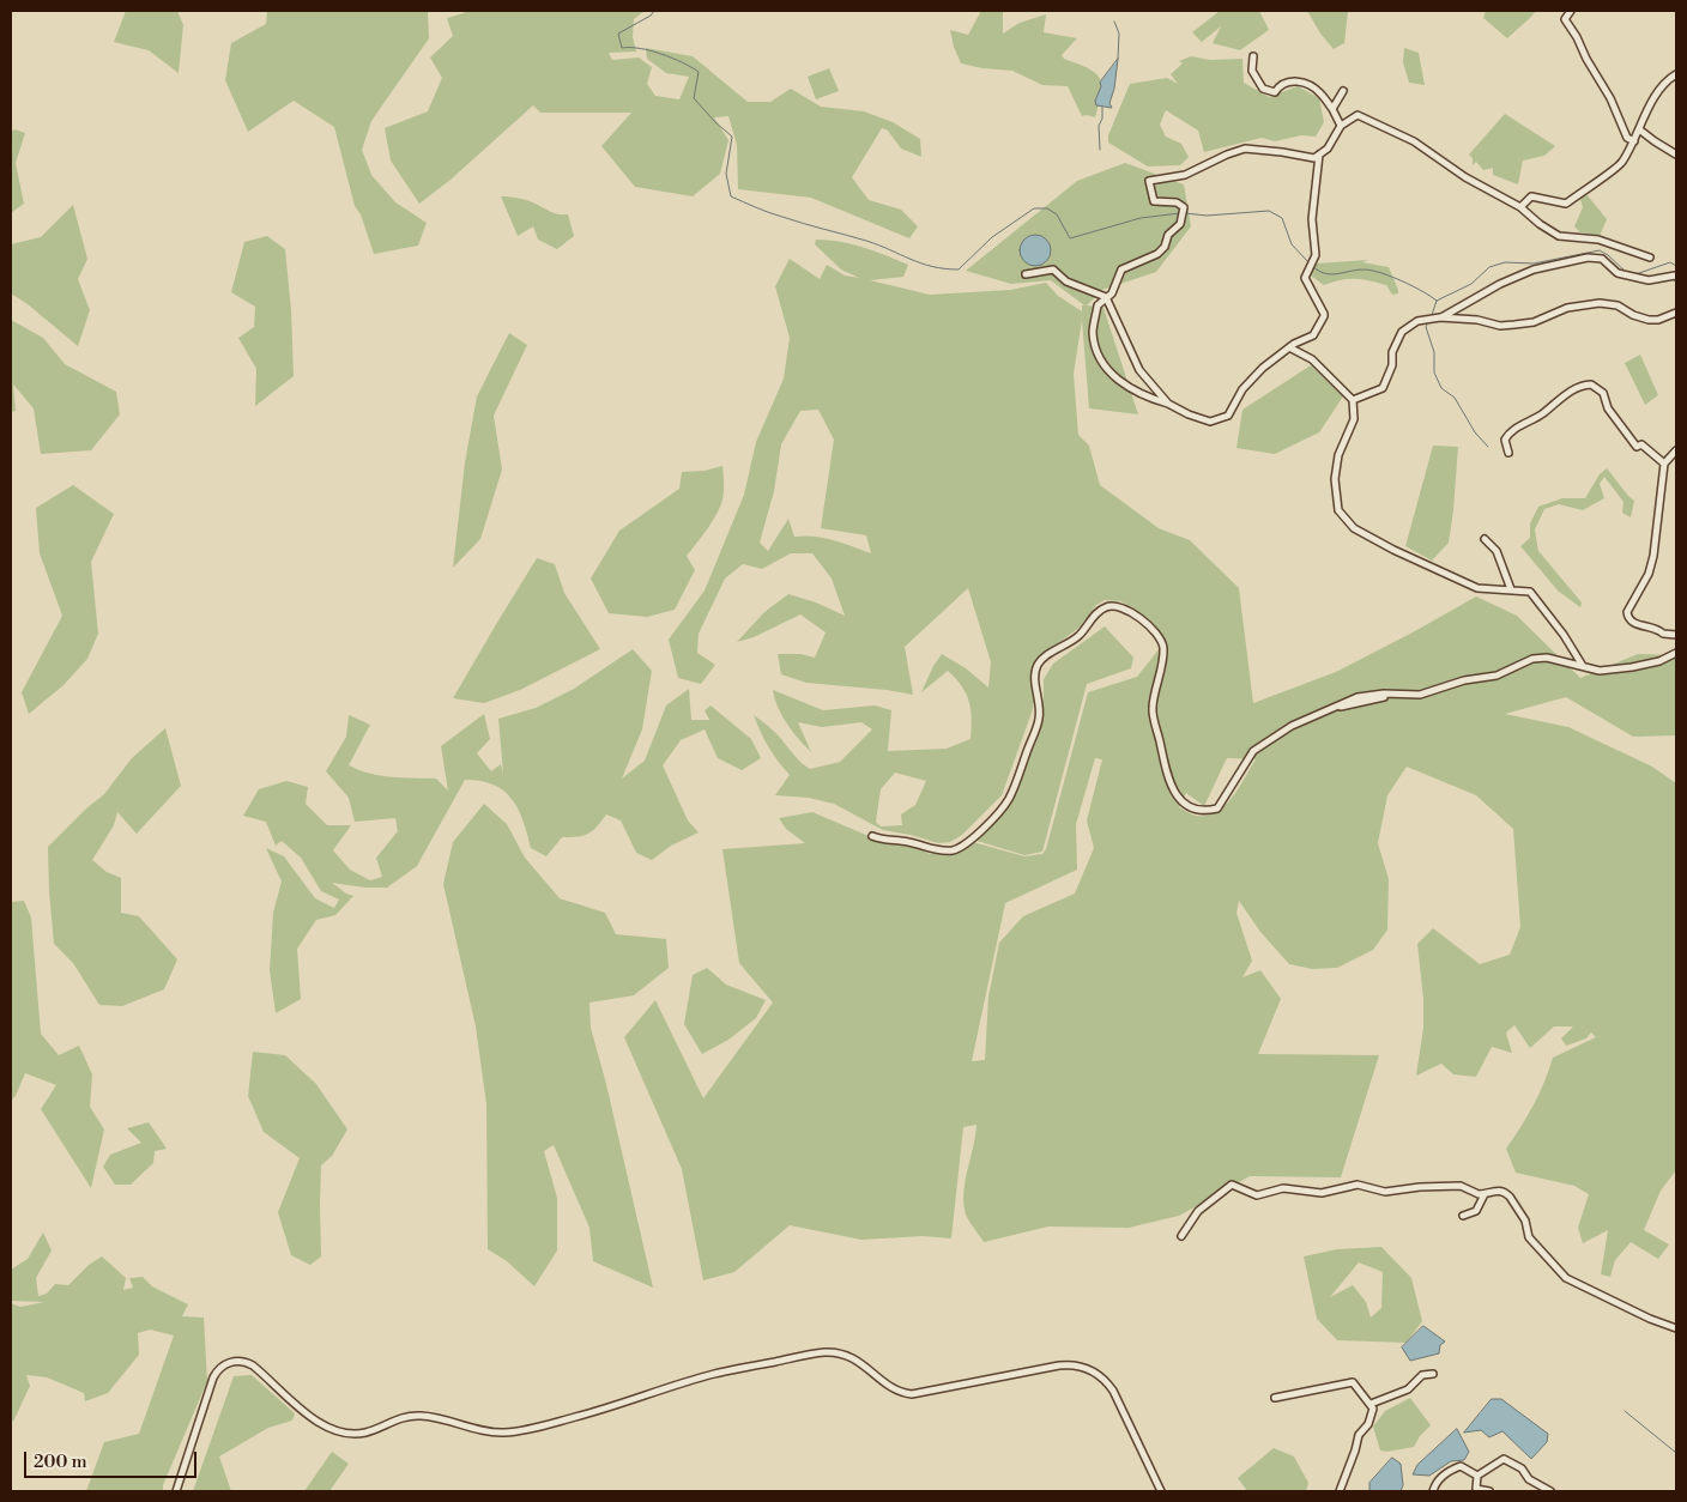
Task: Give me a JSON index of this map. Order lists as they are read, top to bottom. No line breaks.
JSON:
{"scale_bar":"200 m"}
